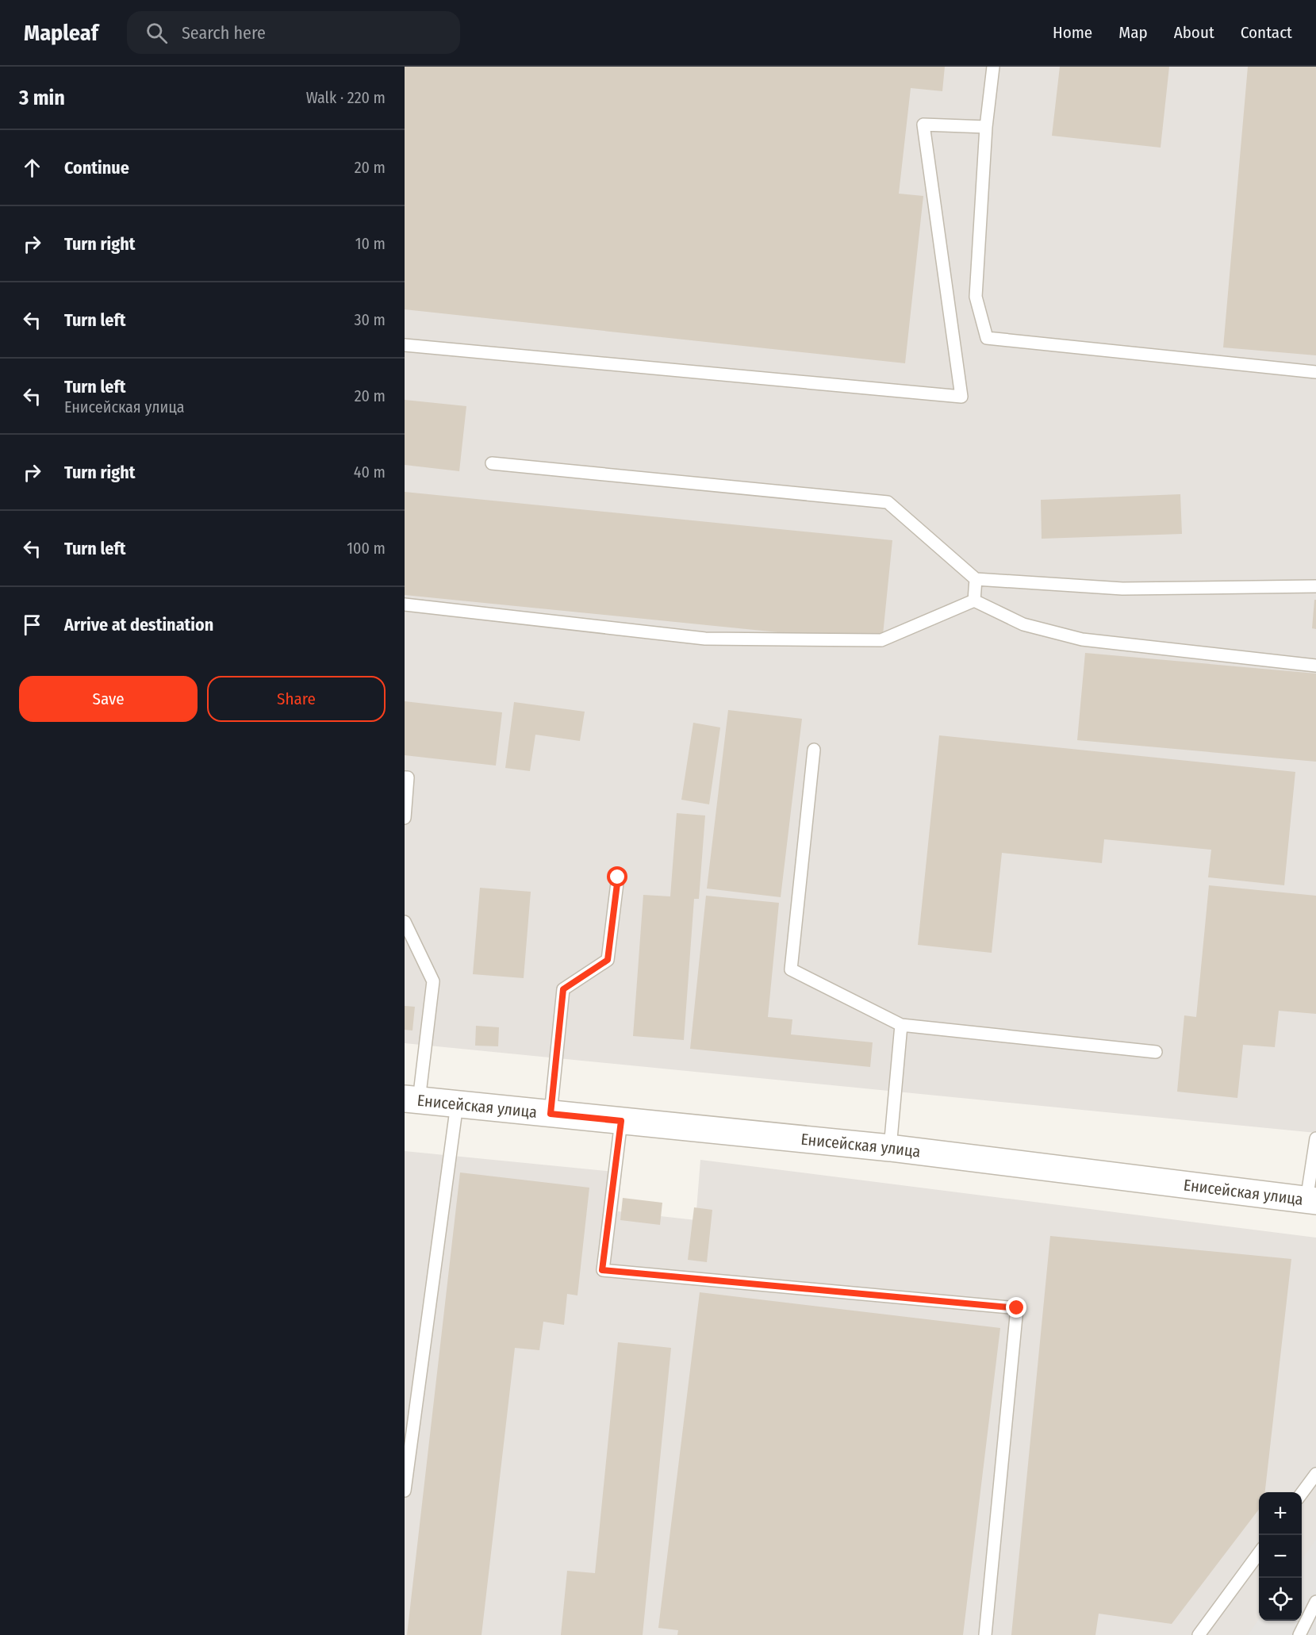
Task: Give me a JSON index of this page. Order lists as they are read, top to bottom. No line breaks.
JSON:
{"streets":{"street":["Енисейская улица"]},"page":{"header":"Mapleaf","search":"Search here","nav":["Home","Map","About","Contact"],"heading":["3 min","Walk · 220 m"],"list":[["Continue","20 m"],["Turn right","10 m"],["Turn left","30 m"],["Turn left","Енисейская улица","20 m"],["Turn right","40 m"],["Turn left","100 m"],"Arrive at destination"],"buttons":["Save","Share"],"map_buttons":["+","−"]}}
